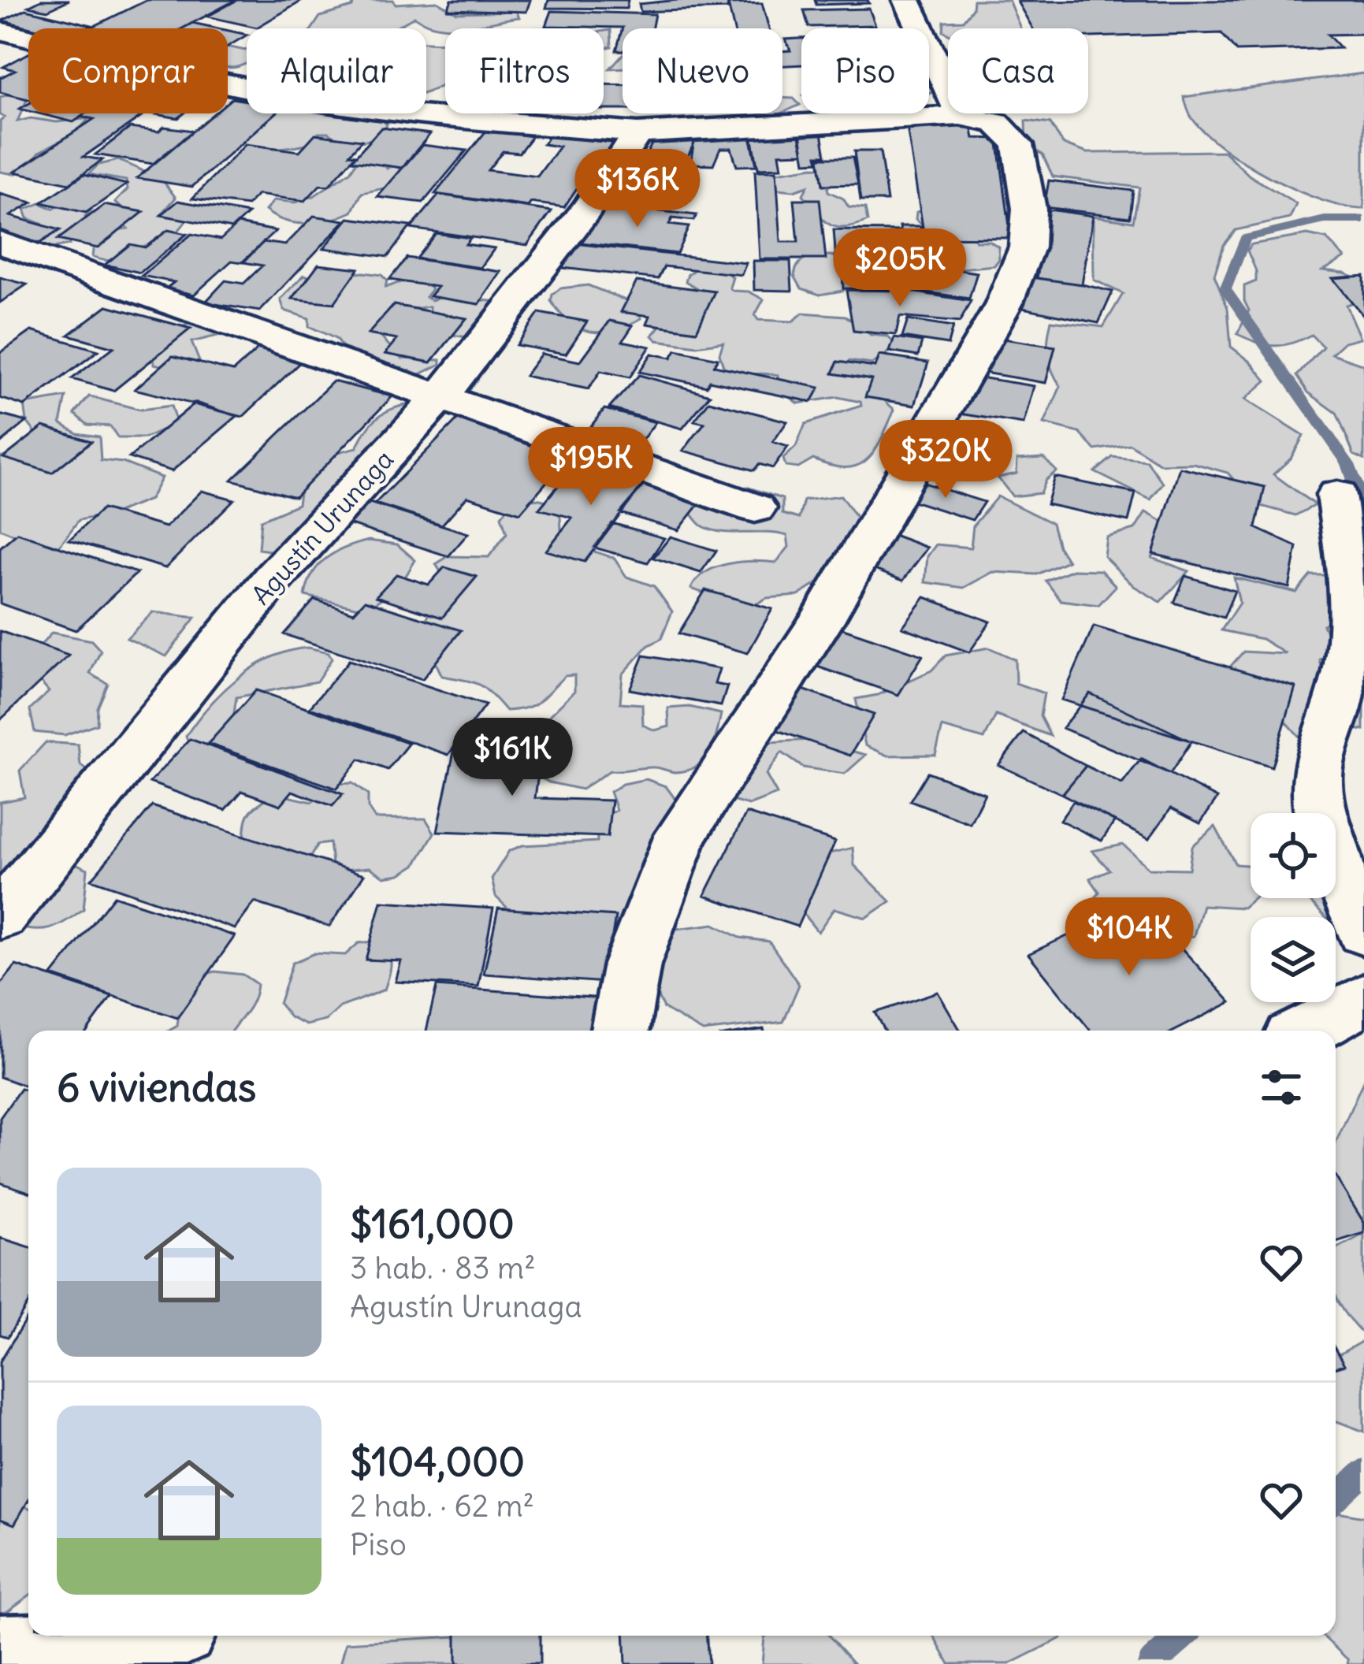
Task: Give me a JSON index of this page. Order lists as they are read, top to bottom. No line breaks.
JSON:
{"streets":{"street":["Agustín Urunaga"]},"page":{"chip":["Comprar","Alquilar","Filtros","Nuevo","Piso","Casa"],"price":["$136K","$205K","$320K","$195K","$161K","$104K"],"heading":"6 viviendas","list":[{"name":"$161,000","note":"3 hab. · 83 m² · Agustín Urunaga"},{"name":"$104,000","note":"2 hab. · 62 m² · Piso"}]}}
